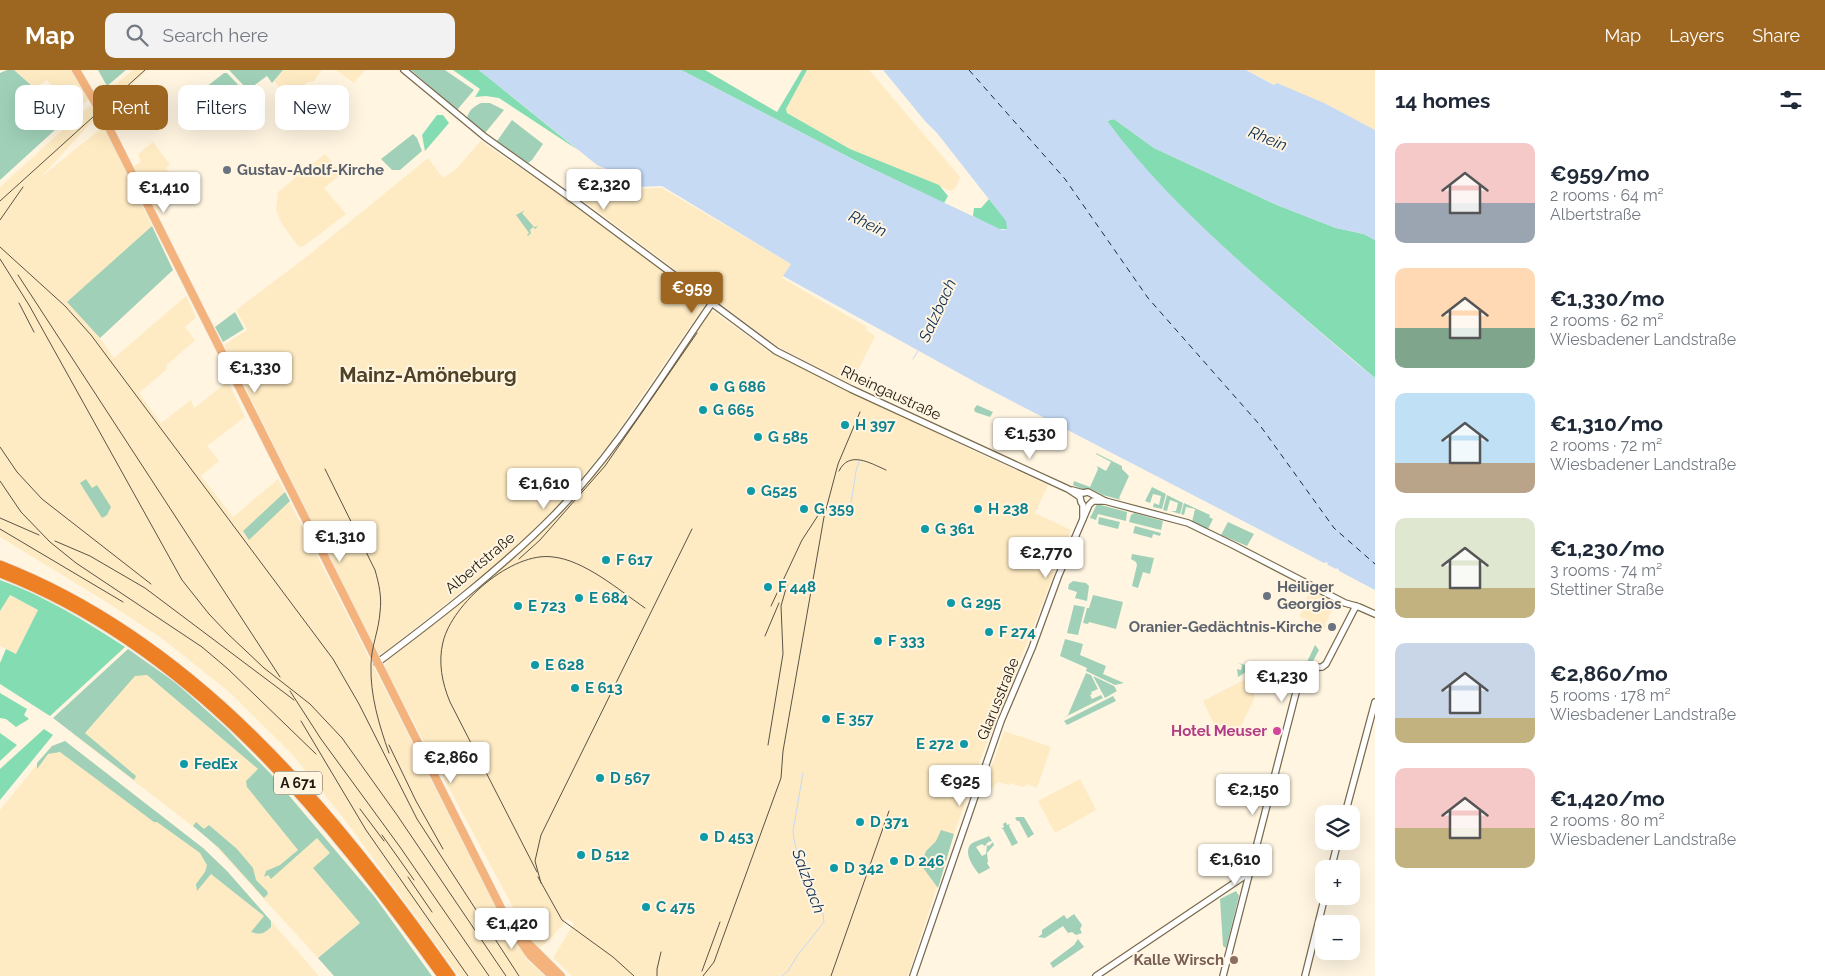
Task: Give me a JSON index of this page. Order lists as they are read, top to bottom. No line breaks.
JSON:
{"streets":{"highway":["A 671"],"street":["Rheingaustraße","Albertstraße","Glarusstraße"]},"crossings":[["Rheingaustraße","Albertstraße"],["Rheingaustraße","Glarusstraße"]],"districts":["Mainz-Amöneburg"],"water":["Rhein","Salzbach"],"places":["Gustav-Adolf-Kirche","G 686","G 665","H 397","G 585","G525","G 359","H 238","G 361","F 617","F 448","Heiliger Georgios","E 684","G 295","E 723","Oranier-Gedächtnis-Kirche","F 274","F 333","E 628","E 613","E 357","Hotel Meuser","E 272","FedEx","D 567","D 371","D 453","D 512","D 246","D 342","C 475","Kalle Wirsch"],"page":{"header":"Map","search":"Search here","nav":["Map","Layers","Share"],"heading":"14 homes","chip":["Buy","Rent","Filters","New"],"list":[{"name":"€959/mo","note":"2 rooms · 64 m² · Albertstraße"},{"name":"€1,330/mo","note":"2 rooms · 62 m² · Wiesbadener Landstraße"},{"name":"€1,310/mo","note":"2 rooms · 72 m² · Wiesbadener Landstraße"},{"name":"€1,230/mo","note":"3 rooms · 74 m² · Stettiner Straße"},{"name":"€2,860/mo","note":"5 rooms · 178 m² · Wiesbadener Landstraße"},{"name":"€1,420/mo","note":"2 rooms · 80 m² · Wiesbadener Landstraße"}],"price":["€2,320","€1,410","€959","€1,330","€1,530","€1,610","€1,310","€2,770","€1,230","€2,860","€925","€2,150","€1,610","€1,420"],"map_buttons":["+","−"]}}
